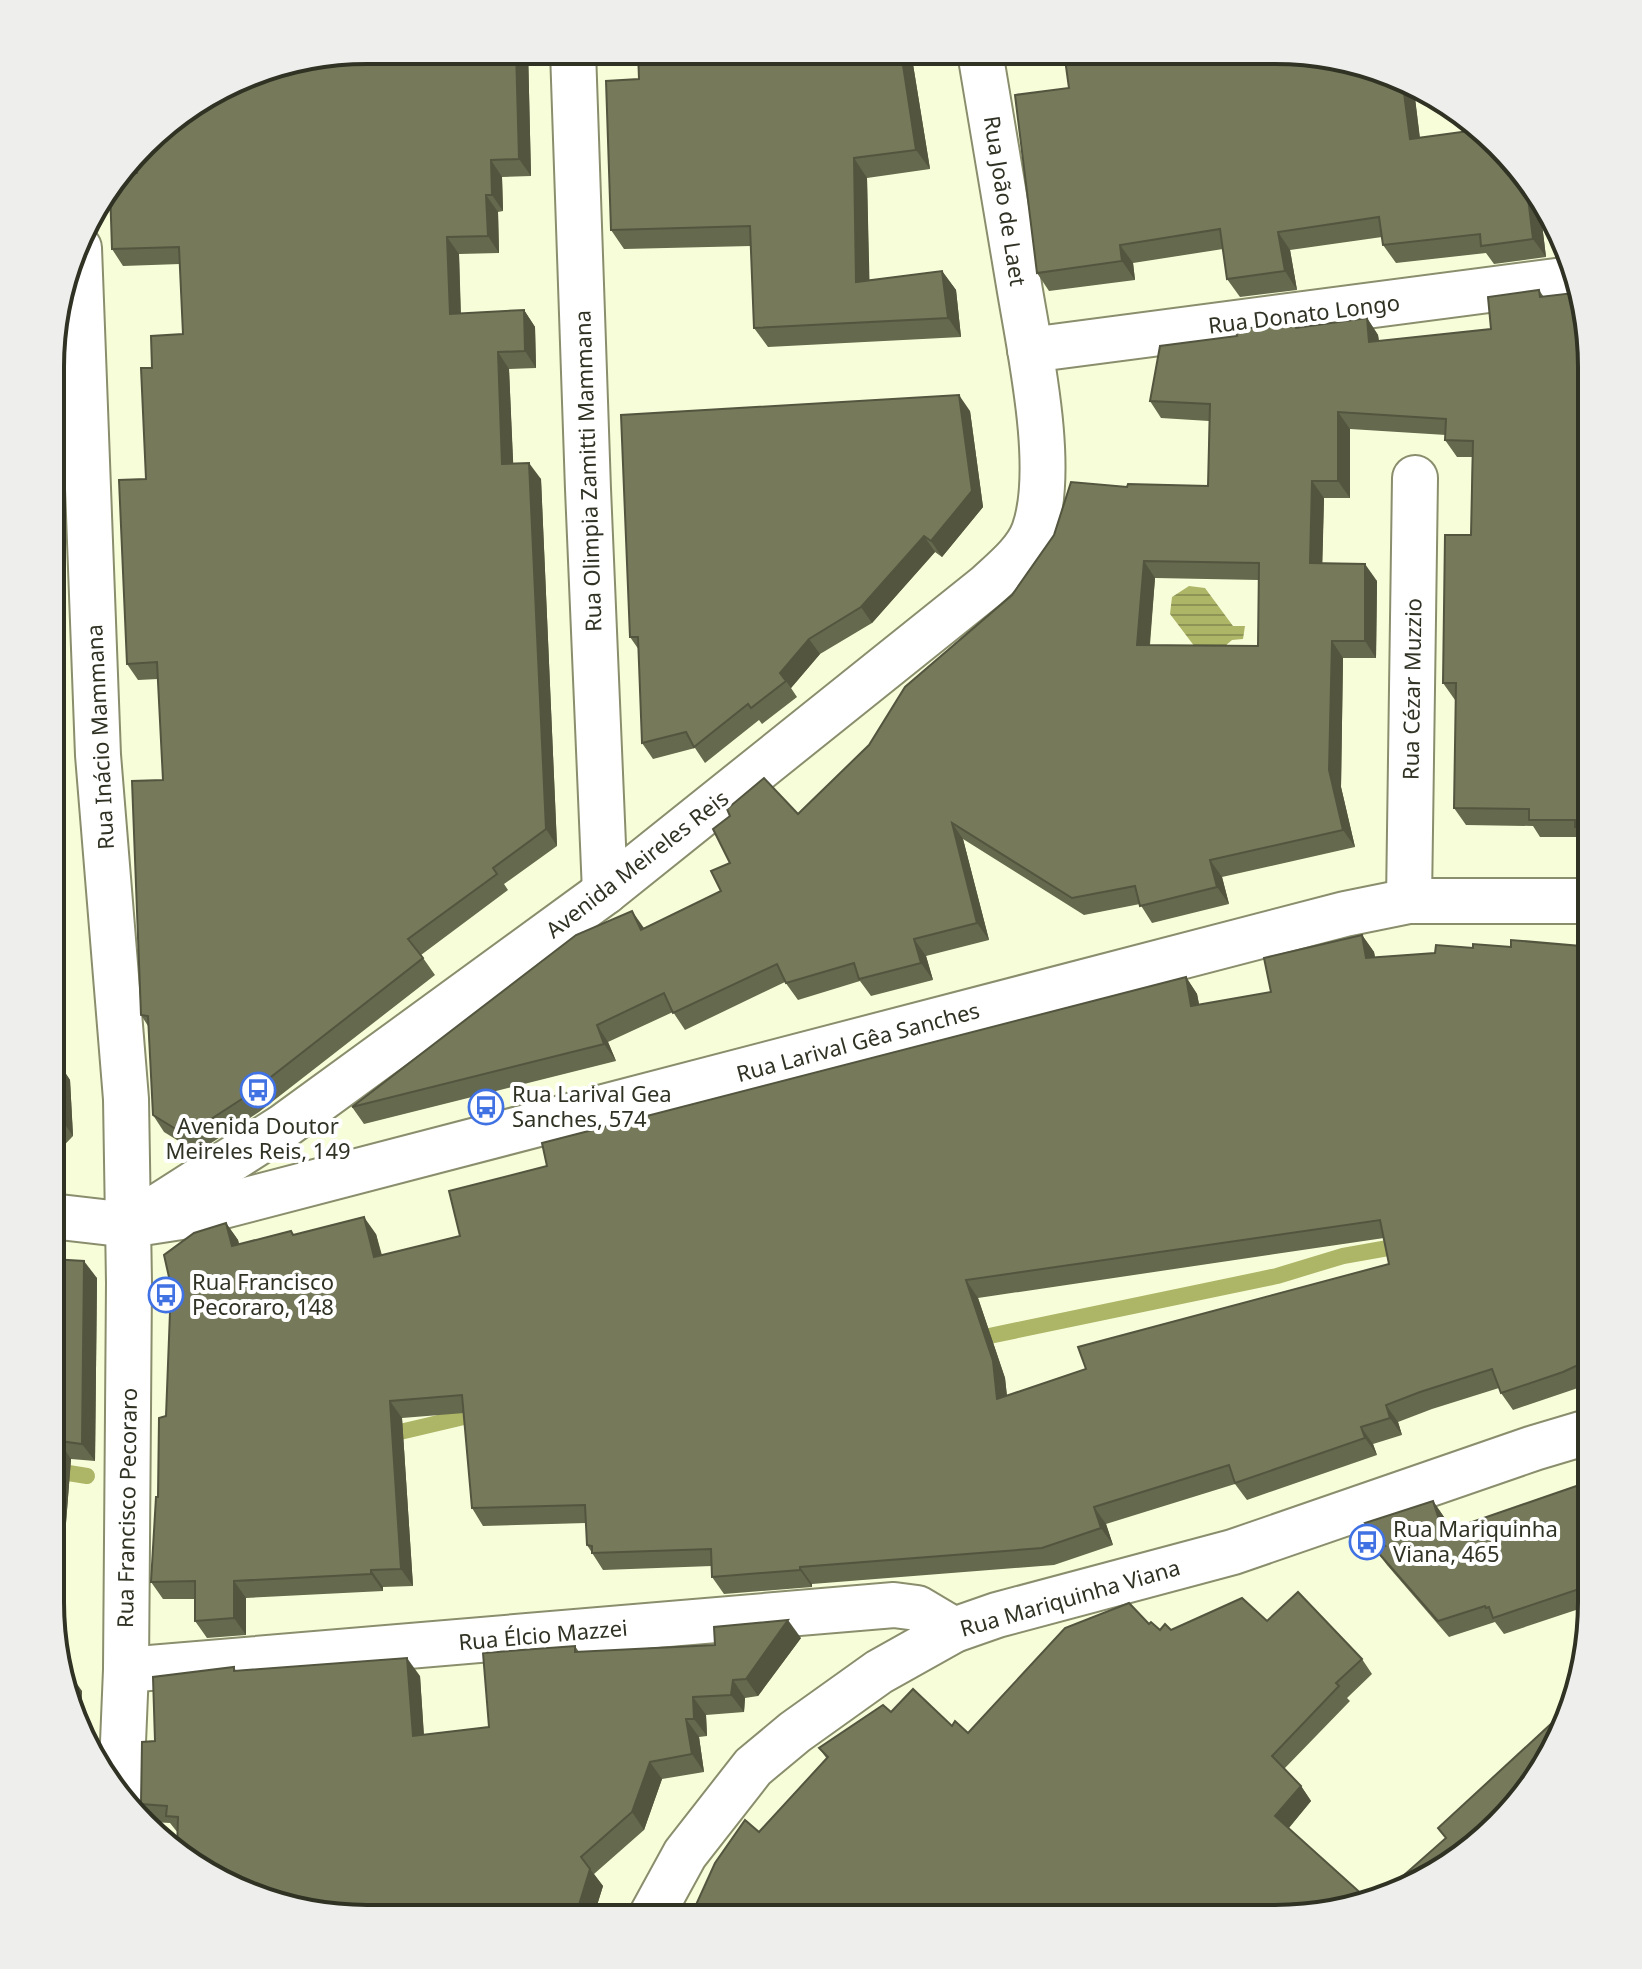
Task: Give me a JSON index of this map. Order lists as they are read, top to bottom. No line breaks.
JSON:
{"streets":{"street":["Rua João de Laet","Rua Donato Longo","Rua Olimpia Zamitti Mammana","Rua Cézar Muzzio","Rua Inácio Mammana","Avenida Meireles Reis","Rua Larival Gêa Sanches","Rua Francisco Pecoraro","Rua Mariquinha Viana","Rua Élcio Mazzei"]},"crossings":[["Rua João de Laet","Rua Donato Longo"],["Rua João de Laet","Avenida Meireles Reis"],["Rua Donato Longo","Avenida Meireles Reis"],["Rua Olimpia Zamitti Mammana","Avenida Meireles Reis"],["Rua Cézar Muzzio","Rua Larival Gêa Sanches"],["Rua Inácio Mammana","Avenida Meireles Reis"],["Rua Inácio Mammana","Rua Larival Gêa Sanches"],["Rua Inácio Mammana","Rua Francisco Pecoraro"],["Avenida Meireles Reis","Rua Larival Gêa Sanches"],["Avenida Meireles Reis","Rua Francisco Pecoraro"],["Rua Larival Gêa Sanches","Rua Francisco Pecoraro"],["Rua Francisco Pecoraro","Rua Élcio Mazzei"],["Rua Mariquinha Viana","Rua Élcio Mazzei"]],"places":{"bus stop":["Avenida Doutor Meireles Reis, 149","Rua Larival Gea Sanches, 574","Rua Francisco Pecoraro, 148","Rua Mariquinha Viana, 465"]}}
